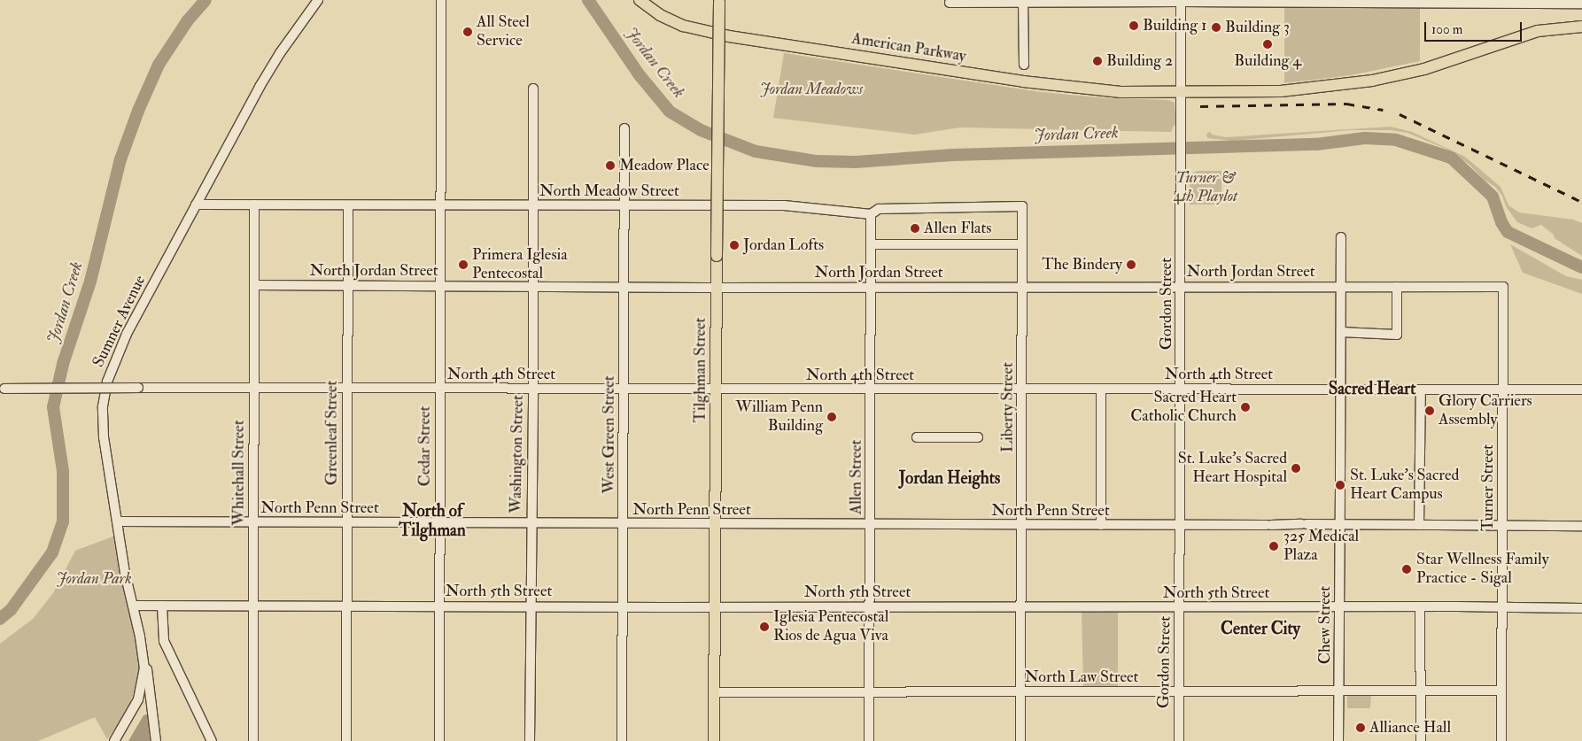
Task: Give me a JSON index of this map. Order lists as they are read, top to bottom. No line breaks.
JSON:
{"streets":{"main road":["American Parkway","Tilghman Street"],"street":["North Meadow Street","North Jordan Street","Gordon Street","Sumner Avenue","North 4th Street","Liberty Street","Greenleaf Street","West Green Street","Cedar Street","Washington Street","Whitehall Street","Allen Street","Turner Street","North Penn Street","North 5th Street","Chew Street","North Law Street"]},"crossings":[["American Parkway","Gordon Street"],["North Meadow Street","Sumner Avenue"],["North Meadow Street","Liberty Street"],["North Meadow Street","Greenleaf Street"],["North Meadow Street","West Green Street"],["North Meadow Street","Cedar Street"],["North Meadow Street","Washington Street"],["North Meadow Street","Whitehall Street"],["North Meadow Street","Allen Street"],["North Jordan Street","Gordon Street"],["North Jordan Street","Tilghman Street"],["North Jordan Street","Liberty Street"],["North Jordan Street","Greenleaf Street"],["North Jordan Street","West Green Street"],["North Jordan Street","Cedar Street"],["North Jordan Street","Washington Street"],["North Jordan Street","Whitehall Street"],["North Jordan Street","Allen Street"],["North Jordan Street","Turner Street"],["North Jordan Street","Chew Street"],["Gordon Street","North 4th Street"],["Gordon Street","North Penn Street"],["Gordon Street","North 5th Street"],["Gordon Street","North Law Street"],["Sumner Avenue","North Penn Street"],["Sumner Avenue","North 5th Street"],["Tilghman Street","North 4th Street"],["Tilghman Street","North Penn Street"],["Tilghman Street","North 5th Street"],["Tilghman Street","North Law Street"],["North 4th Street","Liberty Street"],["North 4th Street","Greenleaf Street"],["North 4th Street","West Green Street"],["North 4th Street","Cedar Street"],["North 4th Street","Washington Street"],["North 4th Street","Whitehall Street"],["North 4th Street","Allen Street"],["North 4th Street","Turner Street"],["North 4th Street","Chew Street"],["Liberty Street","North Penn Street"],["Liberty Street","North 5th Street"],["Liberty Street","North Law Street"],["Greenleaf Street","North Penn Street"],["Greenleaf Street","North 5th Street"],["West Green Street","North Penn Street"],["West Green Street","North 5th Street"],["Cedar Street","North Penn Street"],["Cedar Street","North 5th Street"],["Washington Street","North Penn Street"],["Washington Street","North 5th Street"],["Whitehall Street","North Penn Street"],["Whitehall Street","North 5th Street"],["Allen Street","North Penn Street"],["Allen Street","North 5th Street"],["Allen Street","North Law Street"],["Turner Street","North Penn Street"],["Turner Street","North 5th Street"],["Turner Street","North Law Street"],["North Penn Street","Chew Street"],["North 5th Street","Chew Street"],["Chew Street","North Law Street"]],"districts":["Sacred Heart","Jordan Heights","North of Tilghman","Center City"],"water":["Jordan Creek"],"parks":["Jordan Meadows","Turner & 4th Playlot","Jordan Park"],"places":["Building 1","Building 3","All Steel Service","Building 4","Building 2","Meadow Place","Allen Flats","Jordan Lofts","Primera Iglesia Pentecostal","The Bindery","Sacred Heart Catholic Church","Glory Carriers Assembly","William Penn Building","St. Luke’s Sacred Heart Hospital","St. Luke’s Sacred Heart Campus","325 Medical Plaza","Star Wellness Family Practice - Sigal","Iglesia Pentecostal Rios de Agua Viva","Alliance Hall"],"scale_bar":"100 m"}
